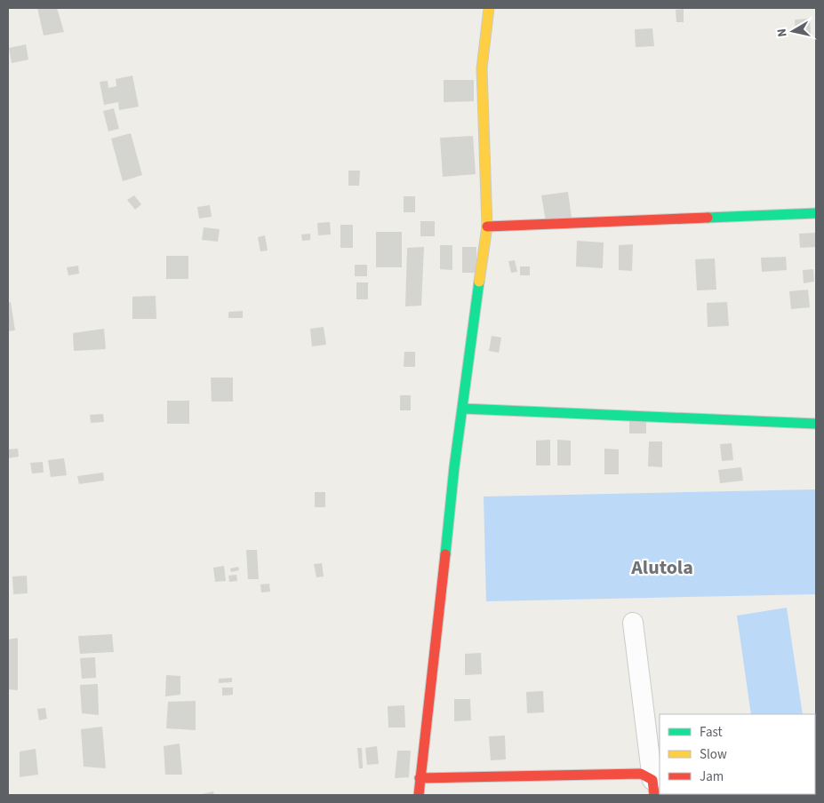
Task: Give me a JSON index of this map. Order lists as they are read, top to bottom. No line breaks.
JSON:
{"districts":["Alutola"],"legend":["Fast","Slow","Jam"],"north":"left"}
